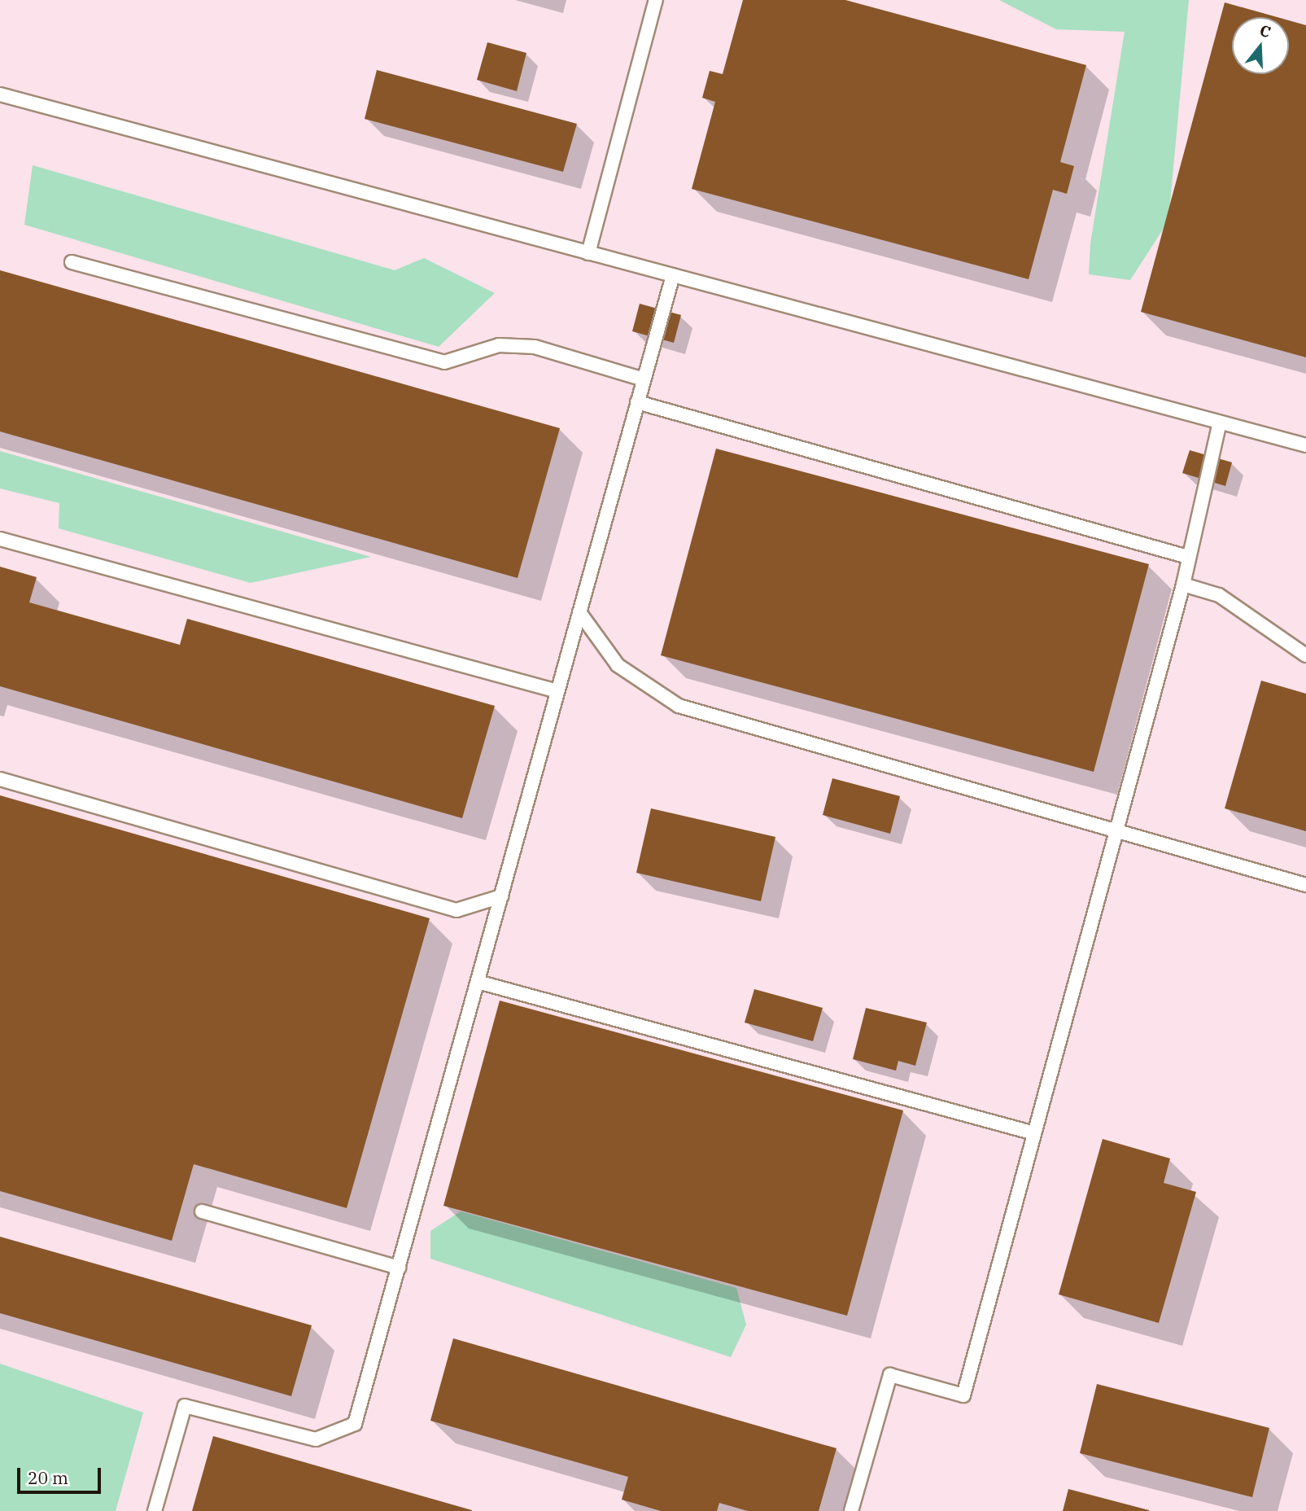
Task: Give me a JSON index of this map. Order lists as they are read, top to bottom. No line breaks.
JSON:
{"scale_bar":"20 m","north":"top"}
